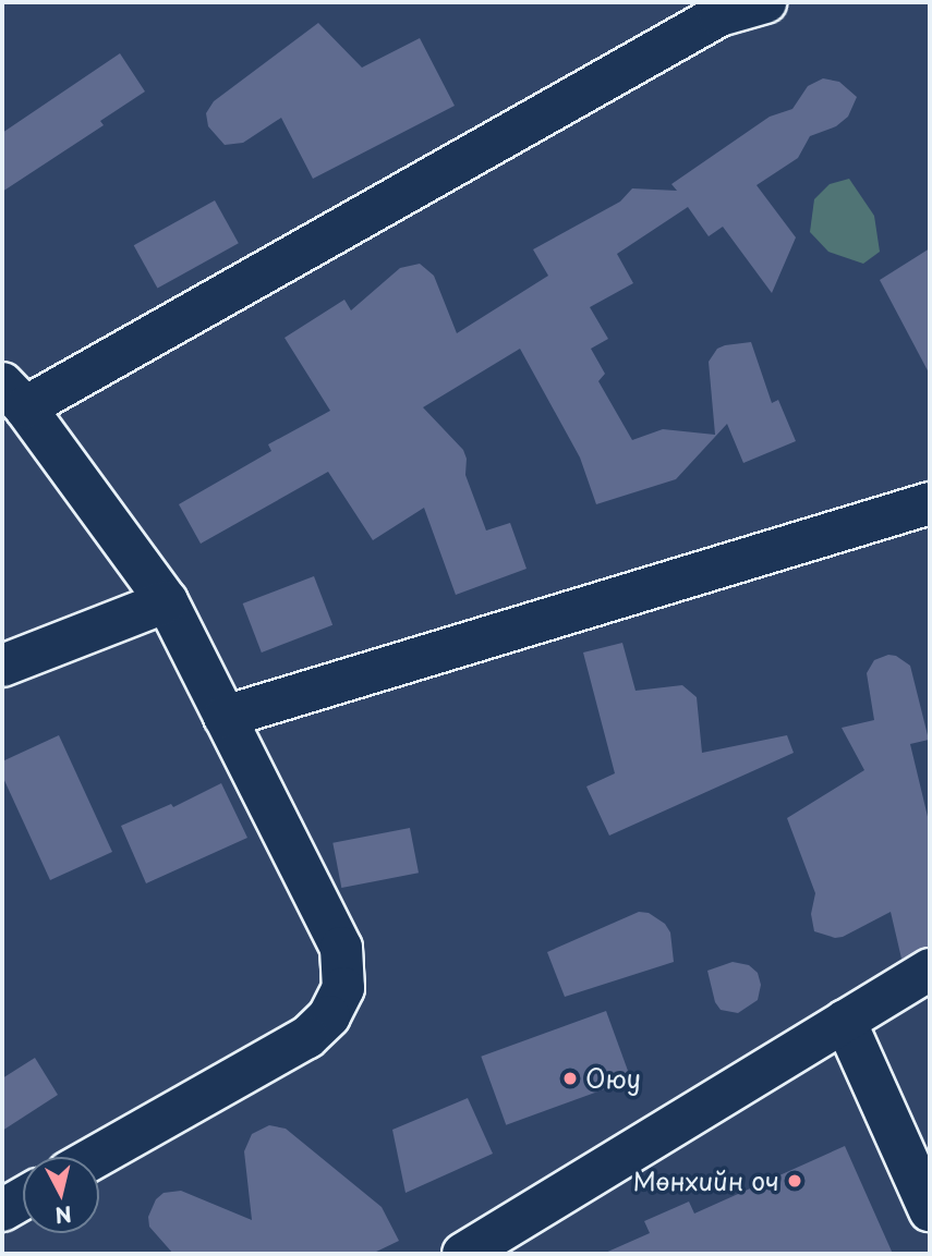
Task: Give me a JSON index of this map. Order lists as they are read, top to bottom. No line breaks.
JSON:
{"places":["Оюу","Мөнхийн оч"],"north":"bottom"}
